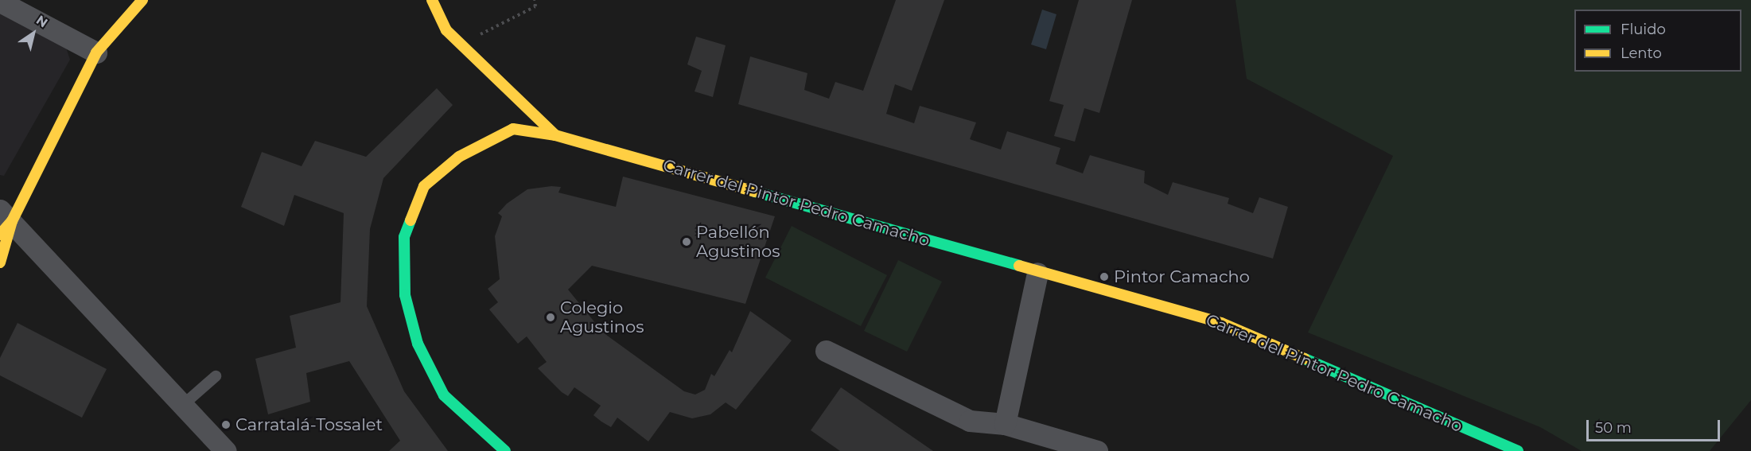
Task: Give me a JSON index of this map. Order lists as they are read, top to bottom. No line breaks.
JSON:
{"streets":{"street":["Carrer del Pintor Pedro Camacho"]},"places":["Pabellón Agustinos","Pintor Camacho","Colegio Agustinos","Carratalá-Tossalet"],"legend":["Fluido","Lento"],"scale_bar":"50 m","north":"top right"}
